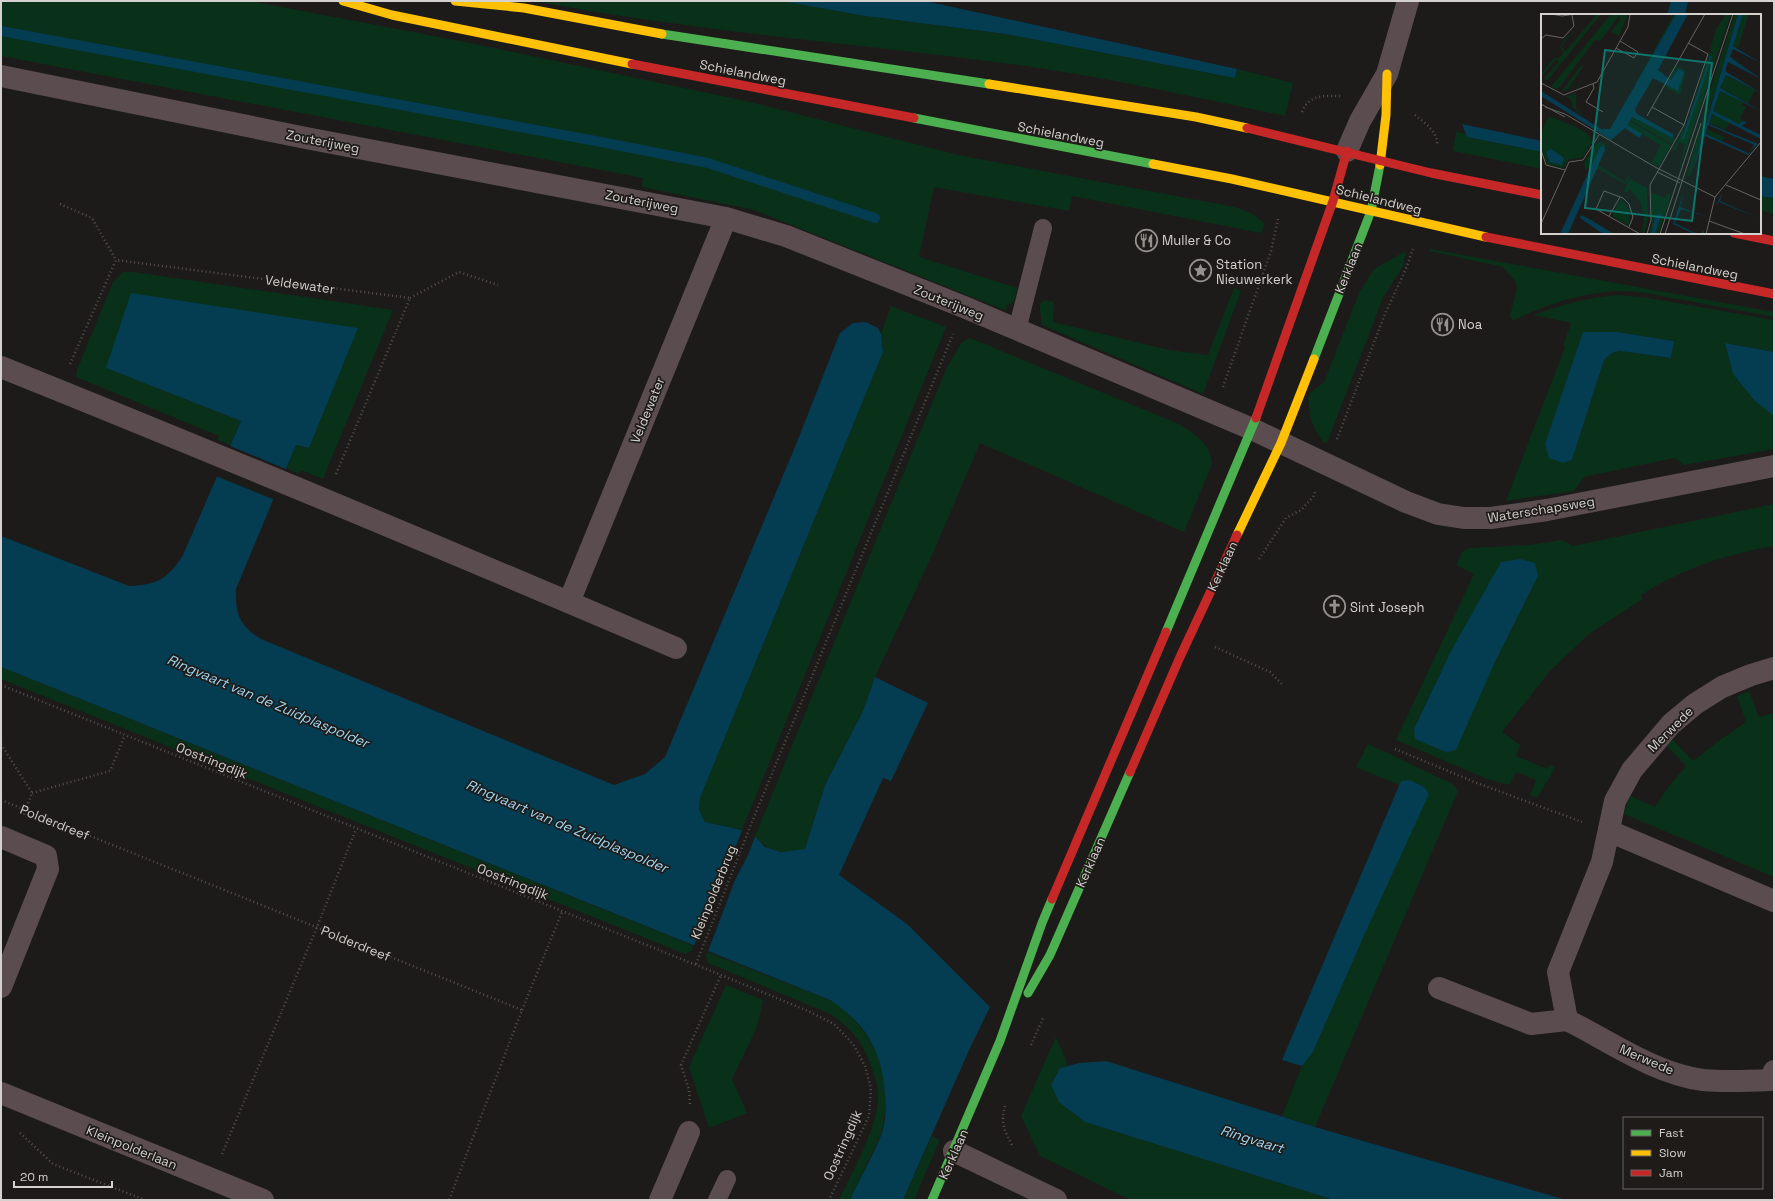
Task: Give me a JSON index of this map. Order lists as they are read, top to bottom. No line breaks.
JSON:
{"streets":{"main road":["Schielandweg","Kerklaan"],"street":["Zouterijweg","Veldewater","Waterschapsweg","Merwede","Kleinpolderlaan"],"path":["Oostringdijk","Polderdreef","Kleinpolderbrug"]},"crossings":[["Schielandweg","Kerklaan"],["Zouterijweg","Kerklaan"],["Zouterijweg","Veldewater"],["Zouterijweg","Waterschapsweg"],["Zouterijweg","Kleinpolderbrug"],["Kerklaan","Waterschapsweg"],["Oostringdijk","Kleinpolderbrug"]],"water":["Ringvaart van de Zuidplaspolder","Ringvaart"],"places":{"restaurant":["Muller & Co","Noa"],"place":["Station Nieuwerkerk"],"church":["Sint Joseph"]},"legend":["Fast","Slow","Jam"],"scale_bar":"20 m"}
